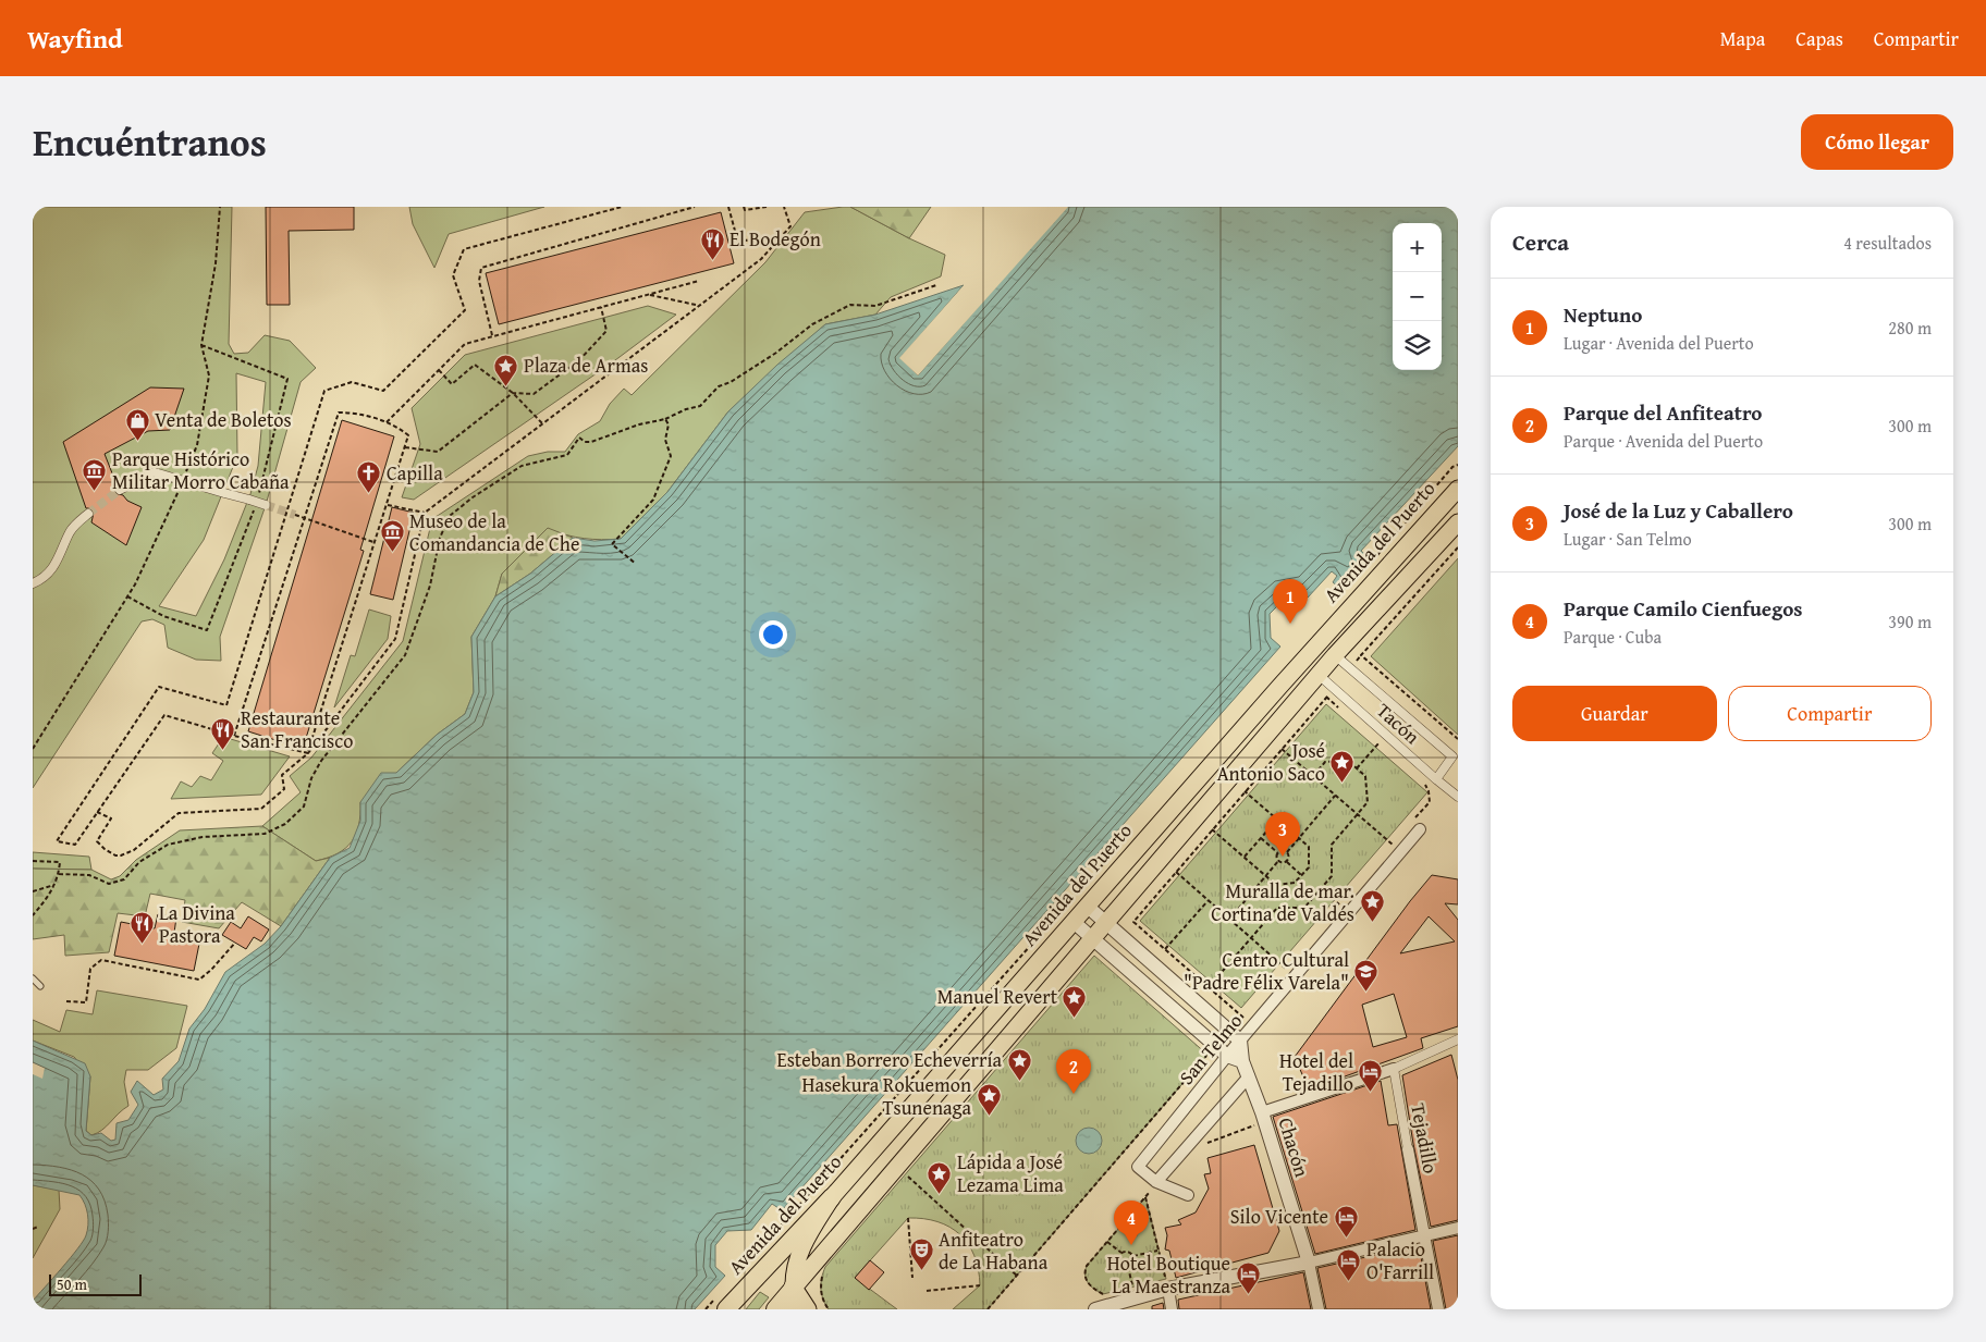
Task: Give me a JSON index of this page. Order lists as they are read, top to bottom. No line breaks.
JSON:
{"streets":{"highway":["Avenida del Puerto"],"street":["Tacón","San Telmo","Tejadillo","Chacón"]},"crossings":[["San Telmo","Chacón"]],"places":{"restaurant":["El Bodegón","Restaurante San Francisco","La Divina Pastora"],"place":["Plaza de Armas","José Antonio Saco","Muralla de mar. Cortina de Valdés","Manuel Revert","Esteban Borrero Echeverría","Hasekura Rokuemon Tsunenaga","Lápida a José Lezama Lima"],"shop":["Venta de Boletos"],"museum":["Parque Histórico Militar Morro Cabaña","Museo de la Comandancia de Che"],"church":["Capilla"],"school or university":["Centro Cultural \"Padre Félix Varela\""],"hotel":["Hotel del Tejadillo","Silo Vicente","Palacio O'Farrill","Hotel Boutique La Maestranza"],"theatre":["Anfiteatro de La Habana"]},"scale_bar":"50 m","page":{"header":"Wayfind","nav":["Mapa","Capas","Compartir"],"title":"Encuéntranos","buttons":["Cómo llegar",["Guardar","Compartir"]],"heading":["Cerca","4 resultados"],"map_buttons":["+","−"],"list":[{"mark":"1","name":"Neptuno","note":"Lugar · Avenida del Puerto","value":"280 m"},{"mark":"2","name":"Parque del Anfiteatro","note":"Parque · Avenida del Puerto","value":"300 m"},{"mark":"3","name":"José de la Luz y Caballero","note":"Lugar · San Telmo","value":"300 m"},{"mark":"4","name":"Parque Camilo Cienfuegos","note":"Parque · Cuba","value":"390 m"}],"pins":["1","3","2","4"],"scale":"50 m"}}
